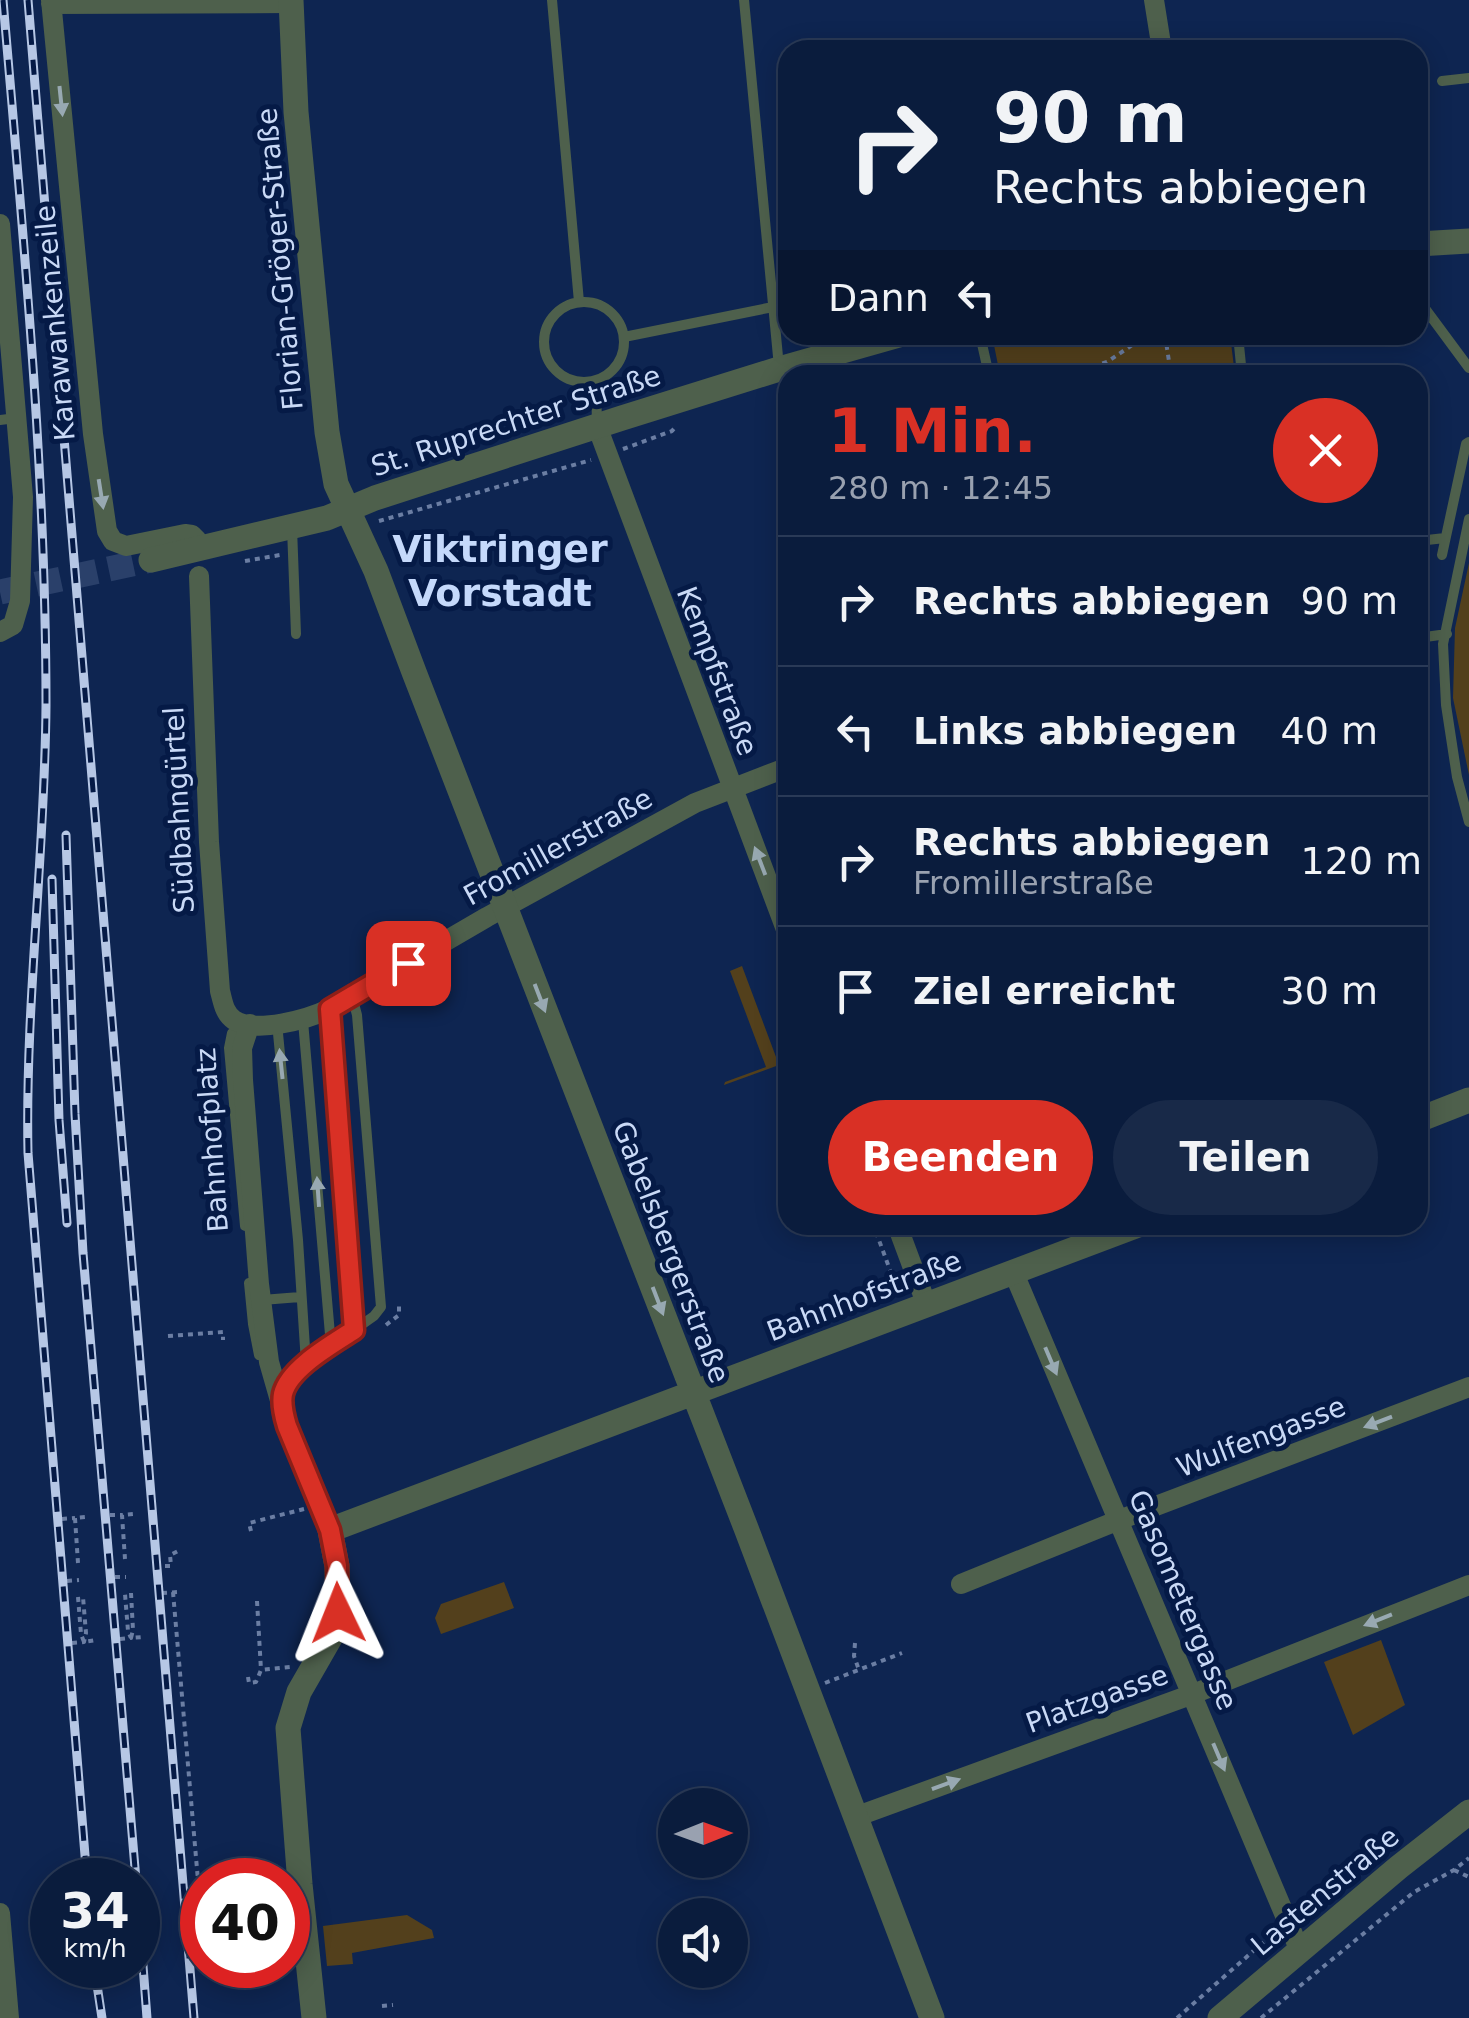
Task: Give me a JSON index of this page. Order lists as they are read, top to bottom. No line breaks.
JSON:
{"streets":{"street":["Florian-Gröger-Straße","Karawankenzeile","St. Ruprechter Straße","Kempfstraße","Südbahngürtel","Fromillerstraße","Bahnhofplatz","Gabelsbergerstraße","Bahnhofstraße","Wulfengasse","Gasometergasse","Platzgasse","Lastenstraße"]},"crossings":[["Florian-Gröger-Straße","St. Ruprechter Straße"],["Florian-Gröger-Straße","Gabelsbergerstraße"],["Karawankenzeile","St. Ruprechter Straße"],["St. Ruprechter Straße","Kempfstraße"],["St. Ruprechter Straße","Gabelsbergerstraße"],["Kempfstraße","Fromillerstraße"],["Südbahngürtel","Fromillerstraße"],["Südbahngürtel","Bahnhofplatz"],["Fromillerstraße","Bahnhofplatz"],["Fromillerstraße","Gabelsbergerstraße"],["Bahnhofplatz","Bahnhofstraße"],["Gabelsbergerstraße","Bahnhofstraße"],["Gabelsbergerstraße","Platzgasse"],["Bahnhofstraße","Gasometergasse"],["Wulfengasse","Gasometergasse"],["Gasometergasse","Platzgasse"],["Gasometergasse","Lastenstraße"]],"one_way":["Wulfengasse","Gasometergasse"],"districts":["Viktringer Vorstadt"],"north":"right","page":{"turn":["90 m","Rechts abbiegen"],"then":"Dann","heading":["1 Min.","280 m · 12:45"],"list":[{"name":"Rechts abbiegen","value":"90 m"},{"name":"Links abbiegen","value":"40 m"},{"name":"Rechts abbiegen","note":"Fromillerstraße","value":"120 m"},{"name":"Ziel erreicht","value":"30 m"}],"buttons":["Beenden","Teilen"],"speed":"34 km/h","limit":"40"}}
